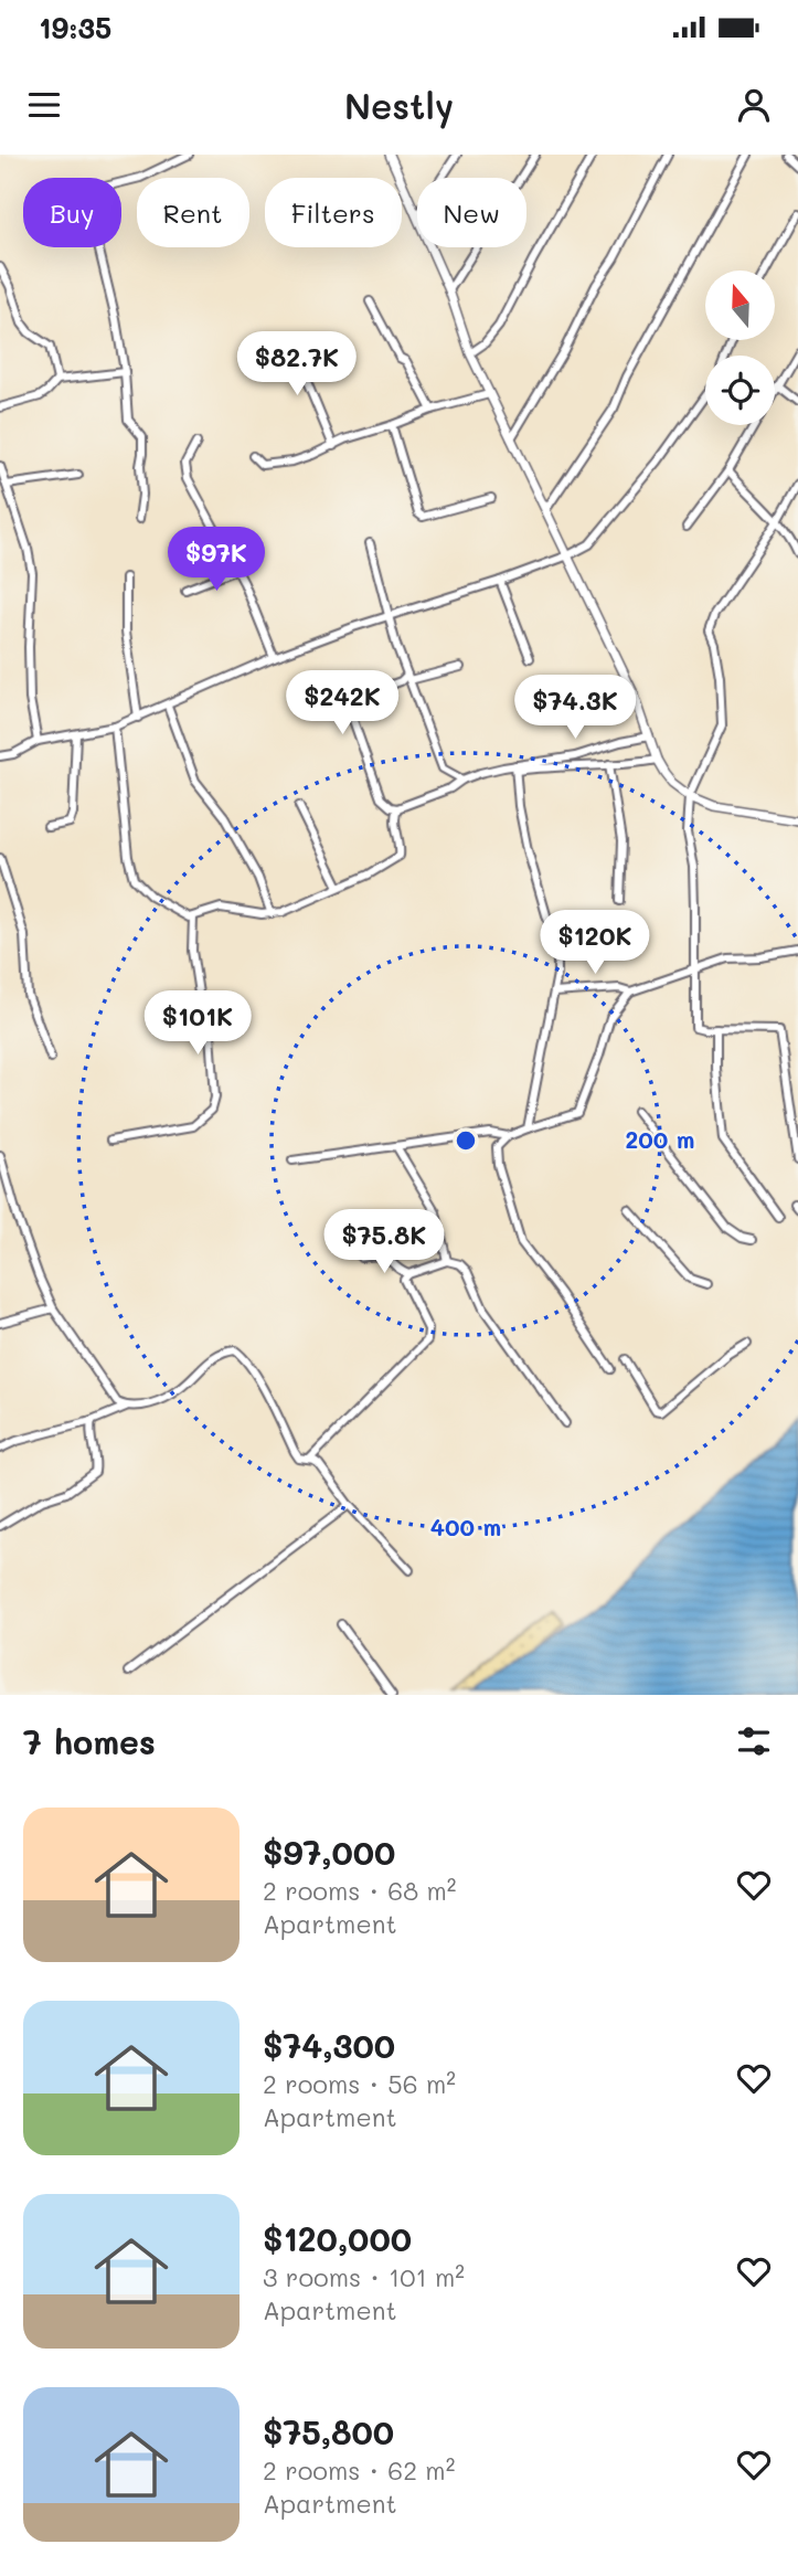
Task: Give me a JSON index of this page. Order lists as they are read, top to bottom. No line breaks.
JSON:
{"north":"top","page":{"status":"19:35","header":"Nestly","chip":["Buy","Rent","Filters","New"],"price":["$82.7K","$97K","$242K","$74.3K","$120K","$101K","$75.8K"],"heading":"7 homes","list":[{"name":"$97,000","note":"2 rooms · 68 m² · Apartment"},{"name":"$74,300","note":"2 rooms · 56 m² · Apartment"},{"name":"$120,000","note":"3 rooms · 101 m² · Apartment"},{"name":"$75,800","note":"2 rooms · 62 m² · Apartment"}]},"rings":["200 m","400 m"]}
